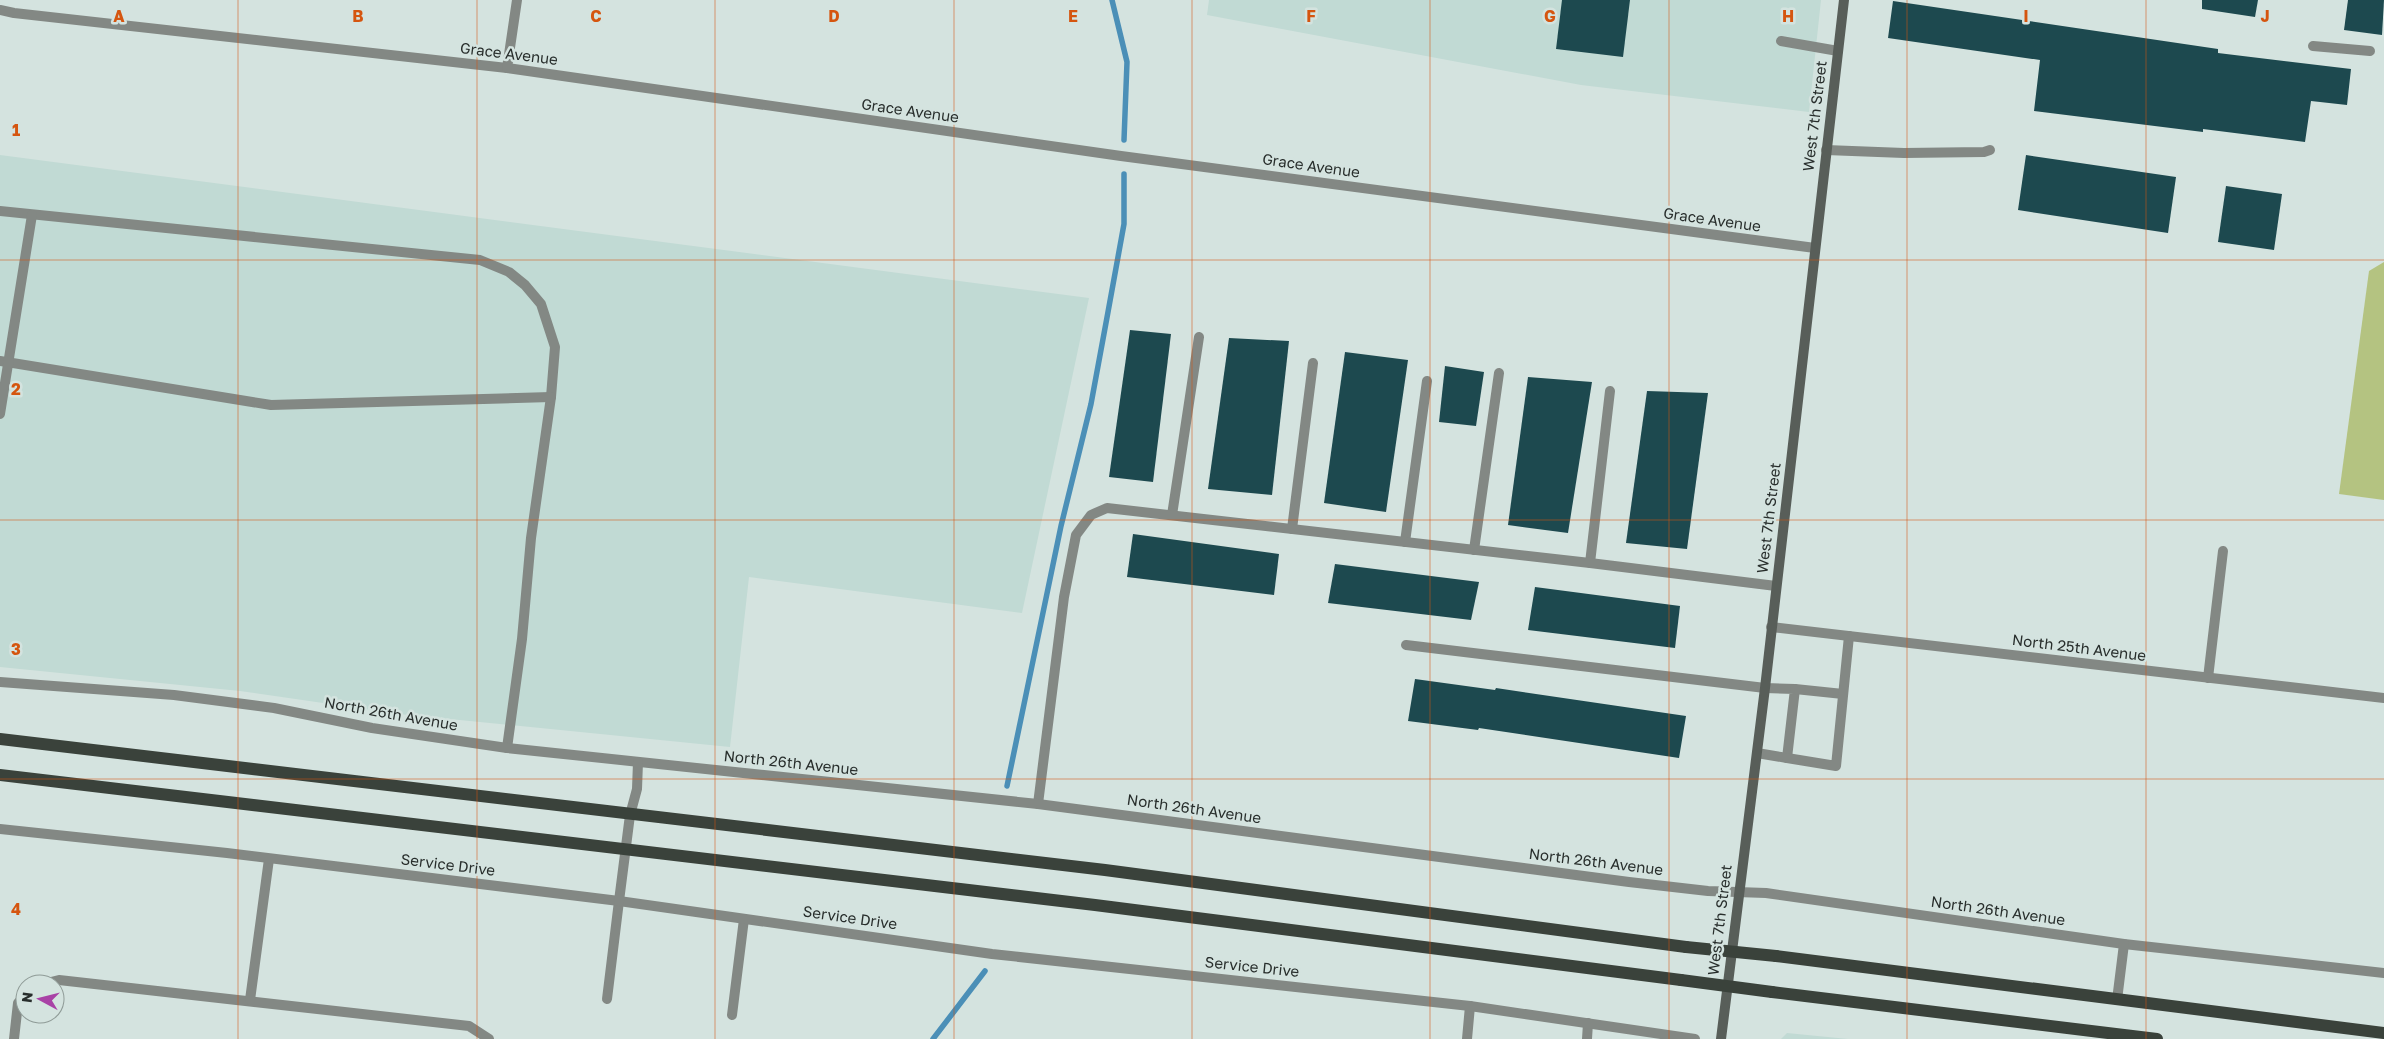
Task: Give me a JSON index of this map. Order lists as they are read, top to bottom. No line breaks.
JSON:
{"streets":{"main road":["West 7th Street"],"street":["Grace Avenue","North 25th Avenue","North 26th Avenue","Service Drive"]},"crossings":[["Grace Avenue","West 7th Street"],["West 7th Street","North 25th Avenue"],["West 7th Street","North 26th Avenue"]],"north":"left","grid":{"columns":["A","B","C","D","E","F","G","H","I","J"],"rows":["1","2","3","4"]}}
